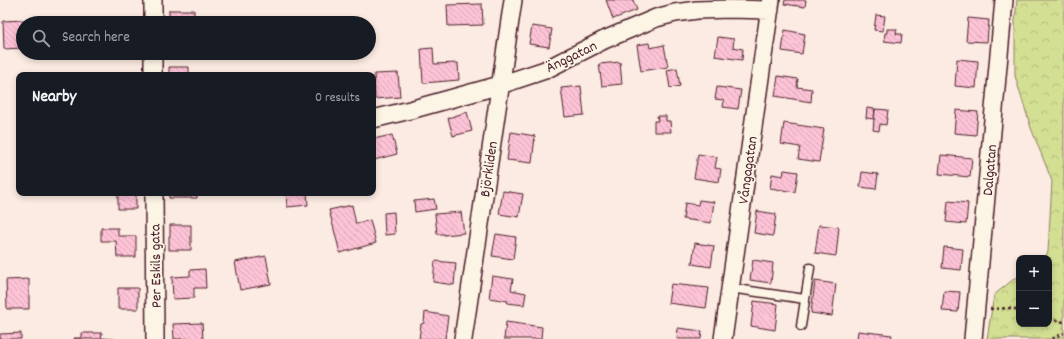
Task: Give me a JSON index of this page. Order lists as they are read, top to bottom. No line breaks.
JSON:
{"streets":{"street":["Änggatan","Björkliden","Vångagatan","Dalgatan","Per Eskils gata"]},"crossings":[["Änggatan","Björkliden"],["Änggatan","Vångagatan"]],"page":{"search":"Search here","heading":["Nearby","0 results"],"map_buttons":["+","−"]}}
